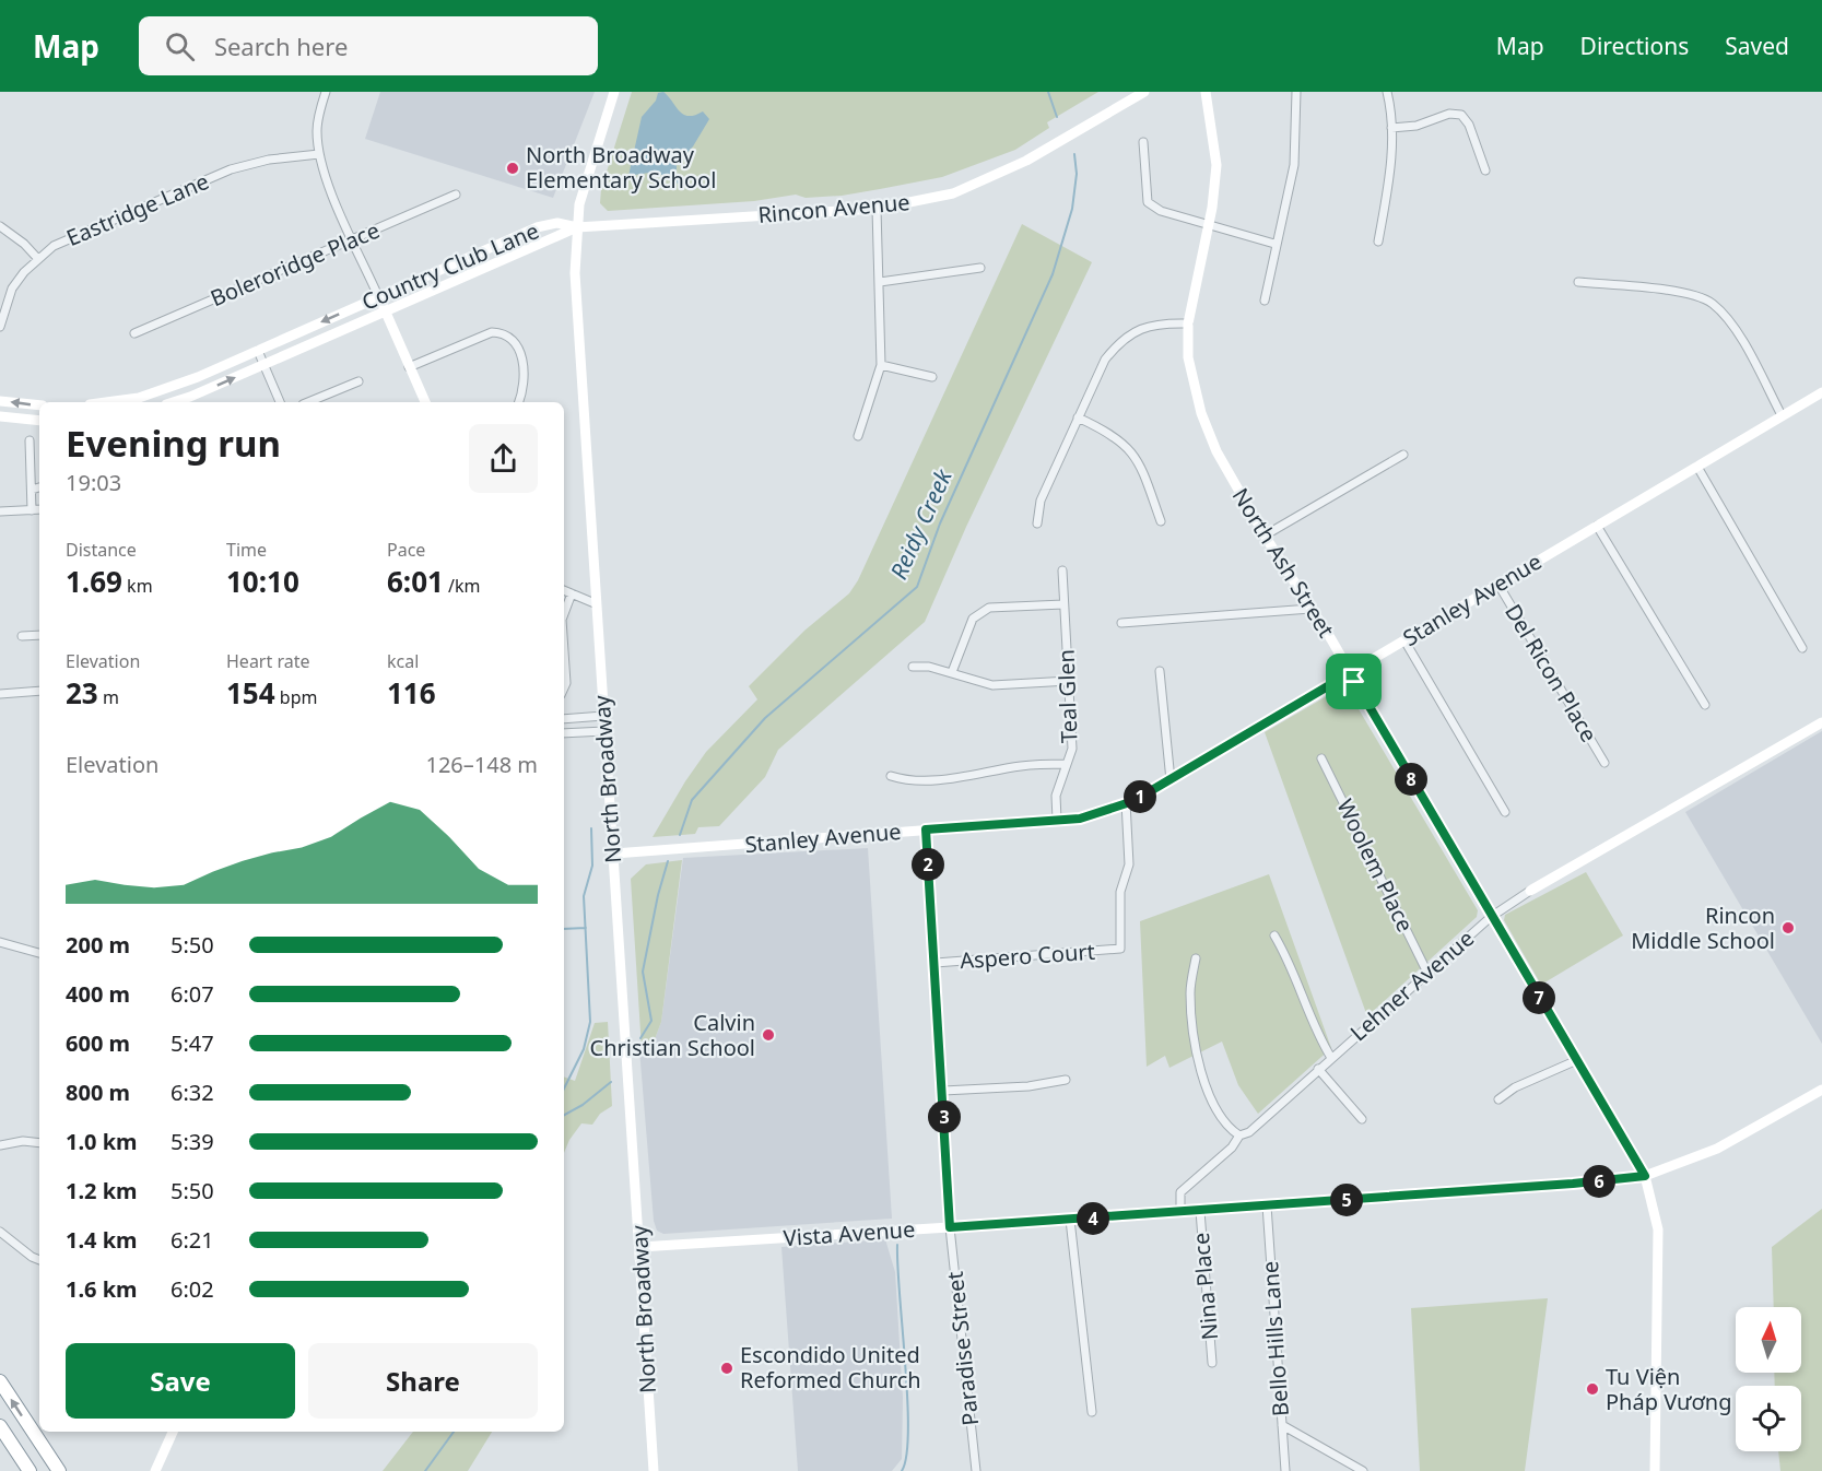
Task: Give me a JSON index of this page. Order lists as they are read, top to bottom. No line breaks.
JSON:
{"streets":{"main road":["Rincon Avenue","Country Club Lane","North Ash Street","Stanley Avenue","North Broadway","Lehner Avenue","Vista Avenue"],"street":["Eastridge Lane","Boleroridge Place","Del Ricon Place","Teal Glen","Woolem Place","Aspero Court","Nina Place","Bello Hills Lane","Paradise Street"]},"crossings":[["Rincon Avenue","Country Club Lane"],["Rincon Avenue","North Broadway"],["Country Club Lane","North Broadway"],["North Ash Street","Stanley Avenue"],["North Ash Street","Lehner Avenue"],["North Ash Street","Vista Avenue"],["Stanley Avenue","Del Ricon Place"],["Stanley Avenue","Teal Glen"],["Stanley Avenue","North Broadway"],["Stanley Avenue","Aspero Court"],["Stanley Avenue","Paradise Street"],["North Broadway","Vista Avenue"],["Woolem Place","Lehner Avenue"],["Aspero Court","Paradise Street"],["Lehner Avenue","Vista Avenue"],["Vista Avenue","Nina Place"],["Vista Avenue","Bello Hills Lane"],["Vista Avenue","Paradise Street"]],"water":["Reidy Creek"],"places":["North Broadway Elementary School","Rincon Middle School","Calvin Christian School","Escondido United Reformed Church","Tu Viện Pháp Vương"],"north":"top","page":{"header":"Map","search":"Search here","nav":["Map","Directions","Saved"],"heading":["Evening run","19:03"],"stats":[["Distance","1.69 km"],["Time","10:10"],["Pace","6:01 /km"],["Elevation","23 m"],["Heart rate","154 bpm"],["kcal","116"]],"chart":["Elevation","126–148 m"],"pins":["8","1","2","7","3","6","5","4"],"list":[{"name":"200 m","note":"5:50"},{"name":"400 m","note":"6:07"},{"name":"600 m","note":"5:47"},{"name":"800 m","note":"6:32"},{"name":"1.0 km","note":"5:39"},{"name":"1.2 km","note":"5:50"},{"name":"1.4 km","note":"6:21"},{"name":"1.6 km","note":"6:02"}],"buttons":["Save","Share"]}}
